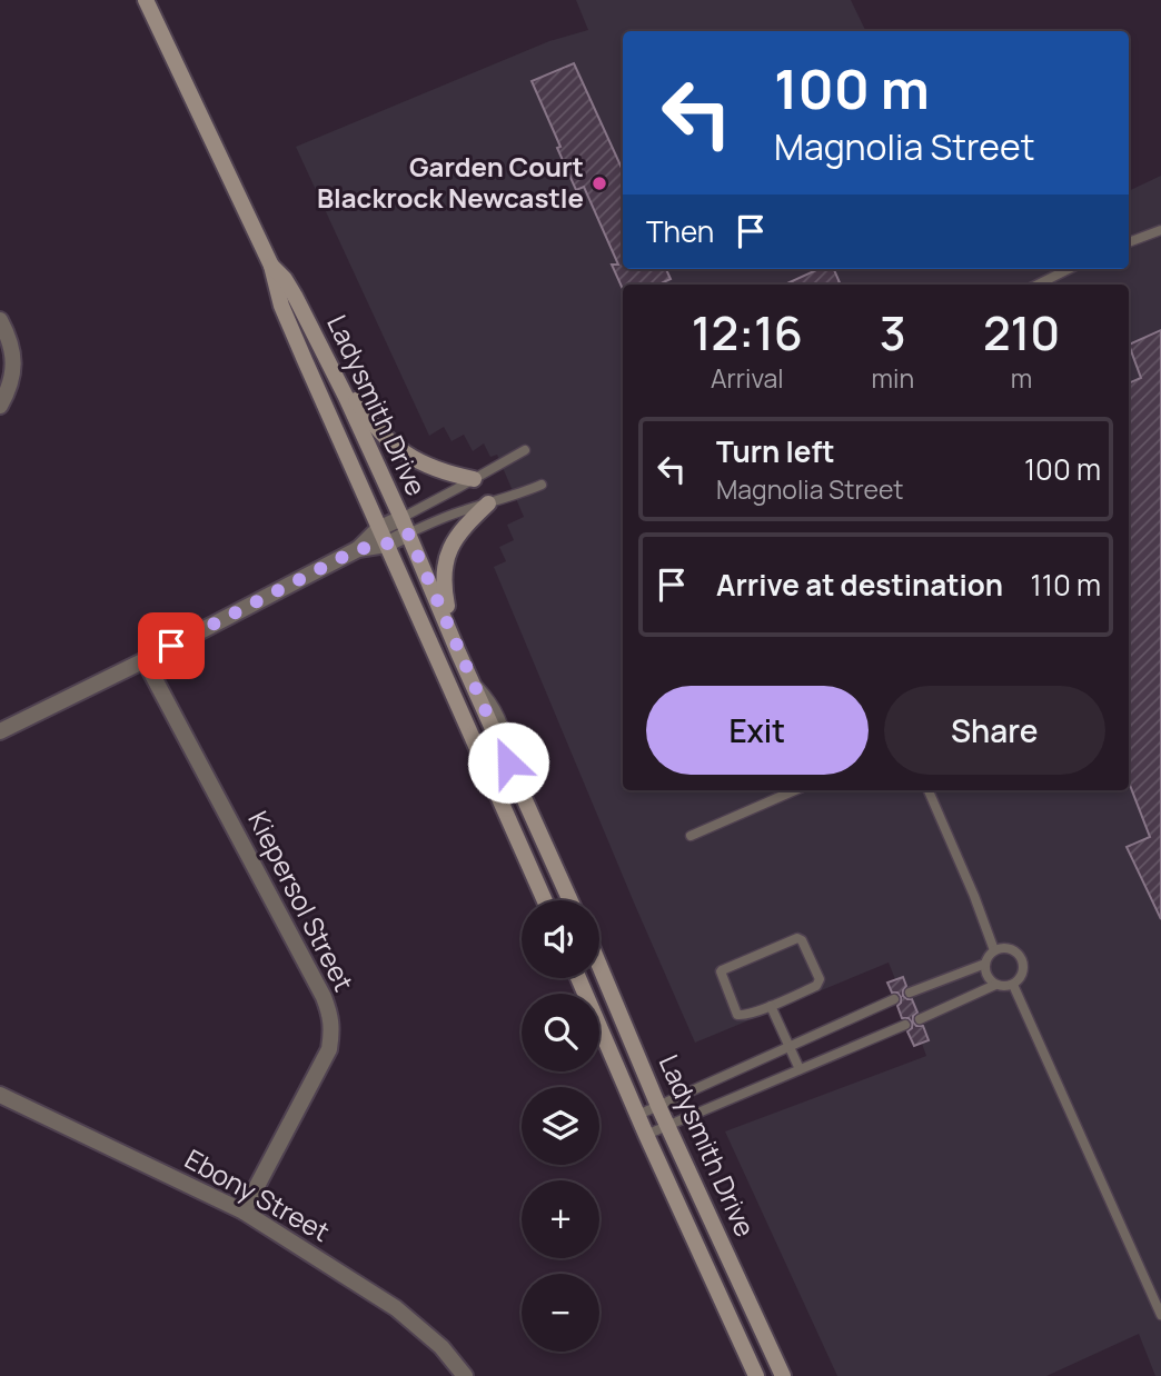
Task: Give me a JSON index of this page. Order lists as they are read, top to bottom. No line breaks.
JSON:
{"streets":{"street":["Ladysmith Drive","Kiepersol Street","Ebony Street"]},"crossings":[["Kiepersol Street","Ebony Street"]],"places":["Garden Court Blackrock Newcastle"],"page":{"turn":["100 m","Magnolia Street"],"then":"Then","eta":["12:16","Arrival","3","min","210","m"],"list":[{"name":"Turn left","note":"Magnolia Street","value":"100 m"},{"name":"Arrive at destination","value":"110 m"}],"buttons":["Exit","Share"],"map_buttons":["+","−"]}}
